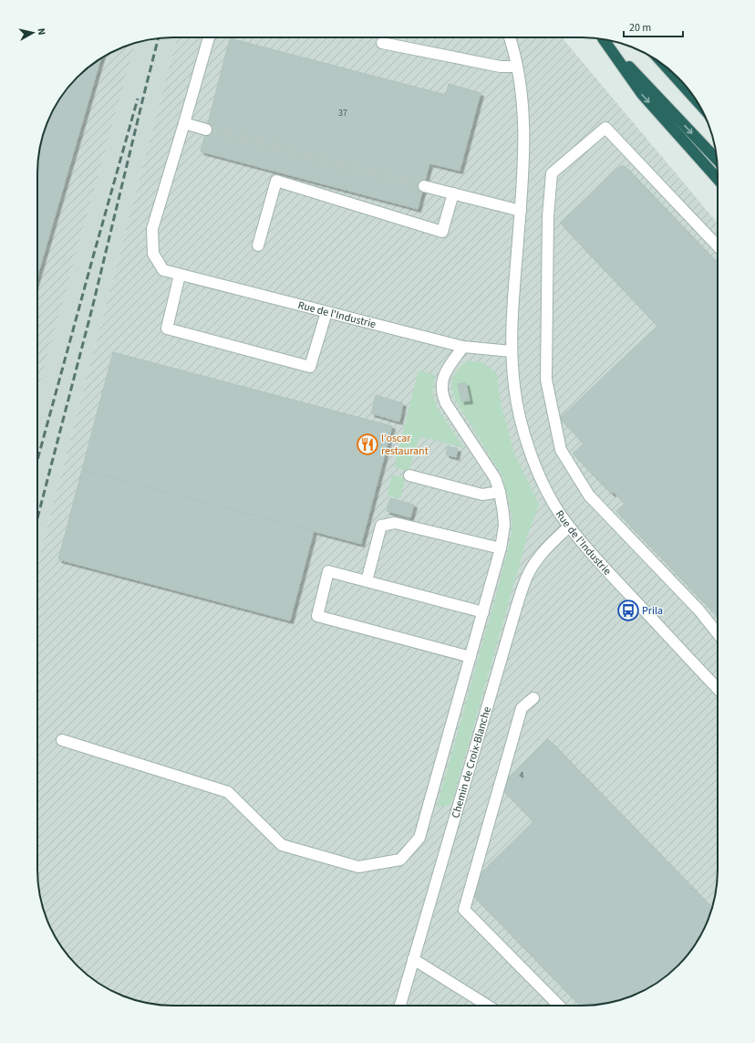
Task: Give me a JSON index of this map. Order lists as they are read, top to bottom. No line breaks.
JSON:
{"streets":{"street":["Rue de l'Industrie","Chemin de Croix-Blanche"]},"crossings":[["Rue de l'Industrie","Chemin de Croix-Blanche"]],"places":{"restaurant":["l’oscar restaurant"],"bus stop":["Prila"]},"house_numbers":["37","4"],"scale_bar":"20 m","north":"right"}
